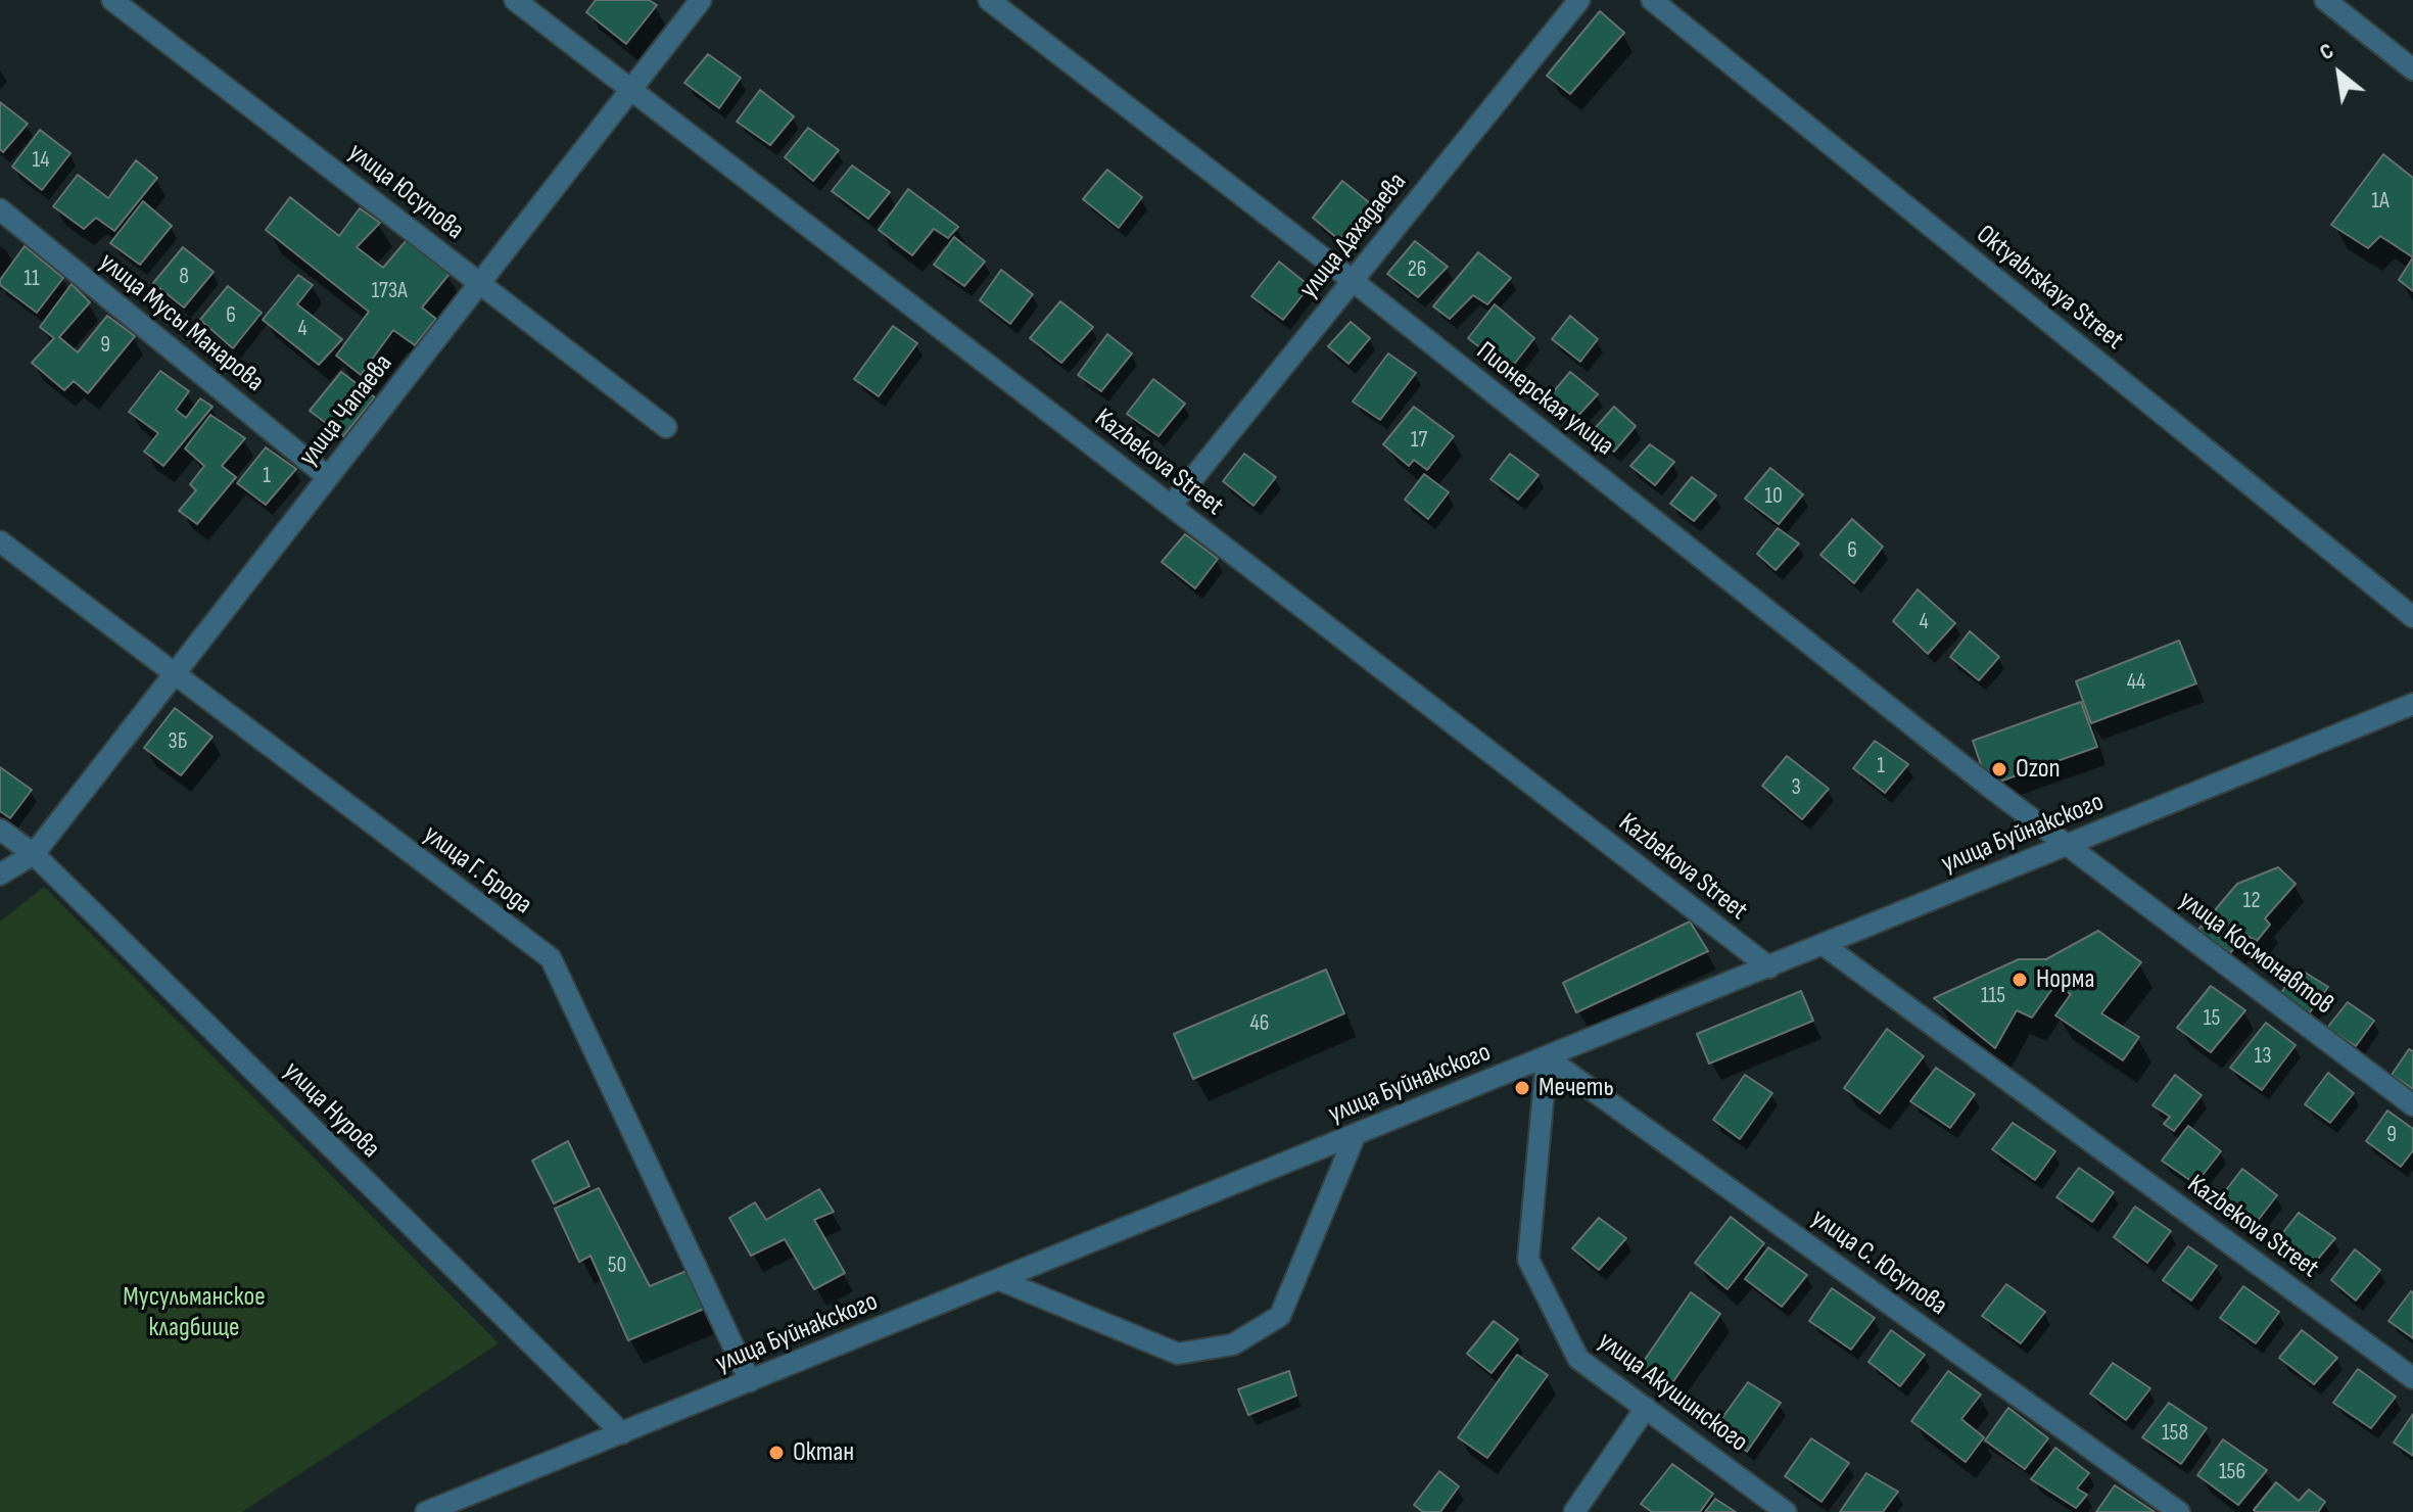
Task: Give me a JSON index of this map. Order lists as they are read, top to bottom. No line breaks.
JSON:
{"streets":{"street":["улица Юсупова","улица Дахадаева","Oktyabrskaya Street","улица Мусы Манарова","Пионерская улица","улица Чапаева","Kazbekova Street","улица Буйнакского","улица Г. Брода","улица Космонавтов","улица Нурова","улица С. Юсупова","улица Акушинского"]},"crossings":[["улица Юсупова","улица Чапаева"],["улица Дахадаева","Пионерская улица"],["улица Дахадаева","Kazbekova Street"],["улица Мусы Манарова","улица Чапаева"],["Пионерская улица","улица Буйнакского"],["Пионерская улица","улица Космонавтов"],["улица Чапаева","Kazbekova Street"],["улица Чапаева","улица Г. Брода"],["улица Чапаева","улица Нурова"],["Kazbekova Street","улица Буйнакского"],["улица Буйнакского","улица Г. Брода"],["улица Буйнакского","улица Космонавтов"],["улица Буйнакского","улица Нурова"],["улица Буйнакского","улица С. Юсупова"],["улица Буйнакского","улица Акушинского"],["улица С. Юсупова","улица Акушинского"]],"parks":["Мусульманское кладбище"],"places":["Ozon","Норма","Мечеть","Октан"],"house_numbers":["14","1А","26","8","11","173А","6","4","9","17","1","10","6","4","44","3Б","1","3","12","115","15","46","13","9","50","158","156"],"north":"top left"}
